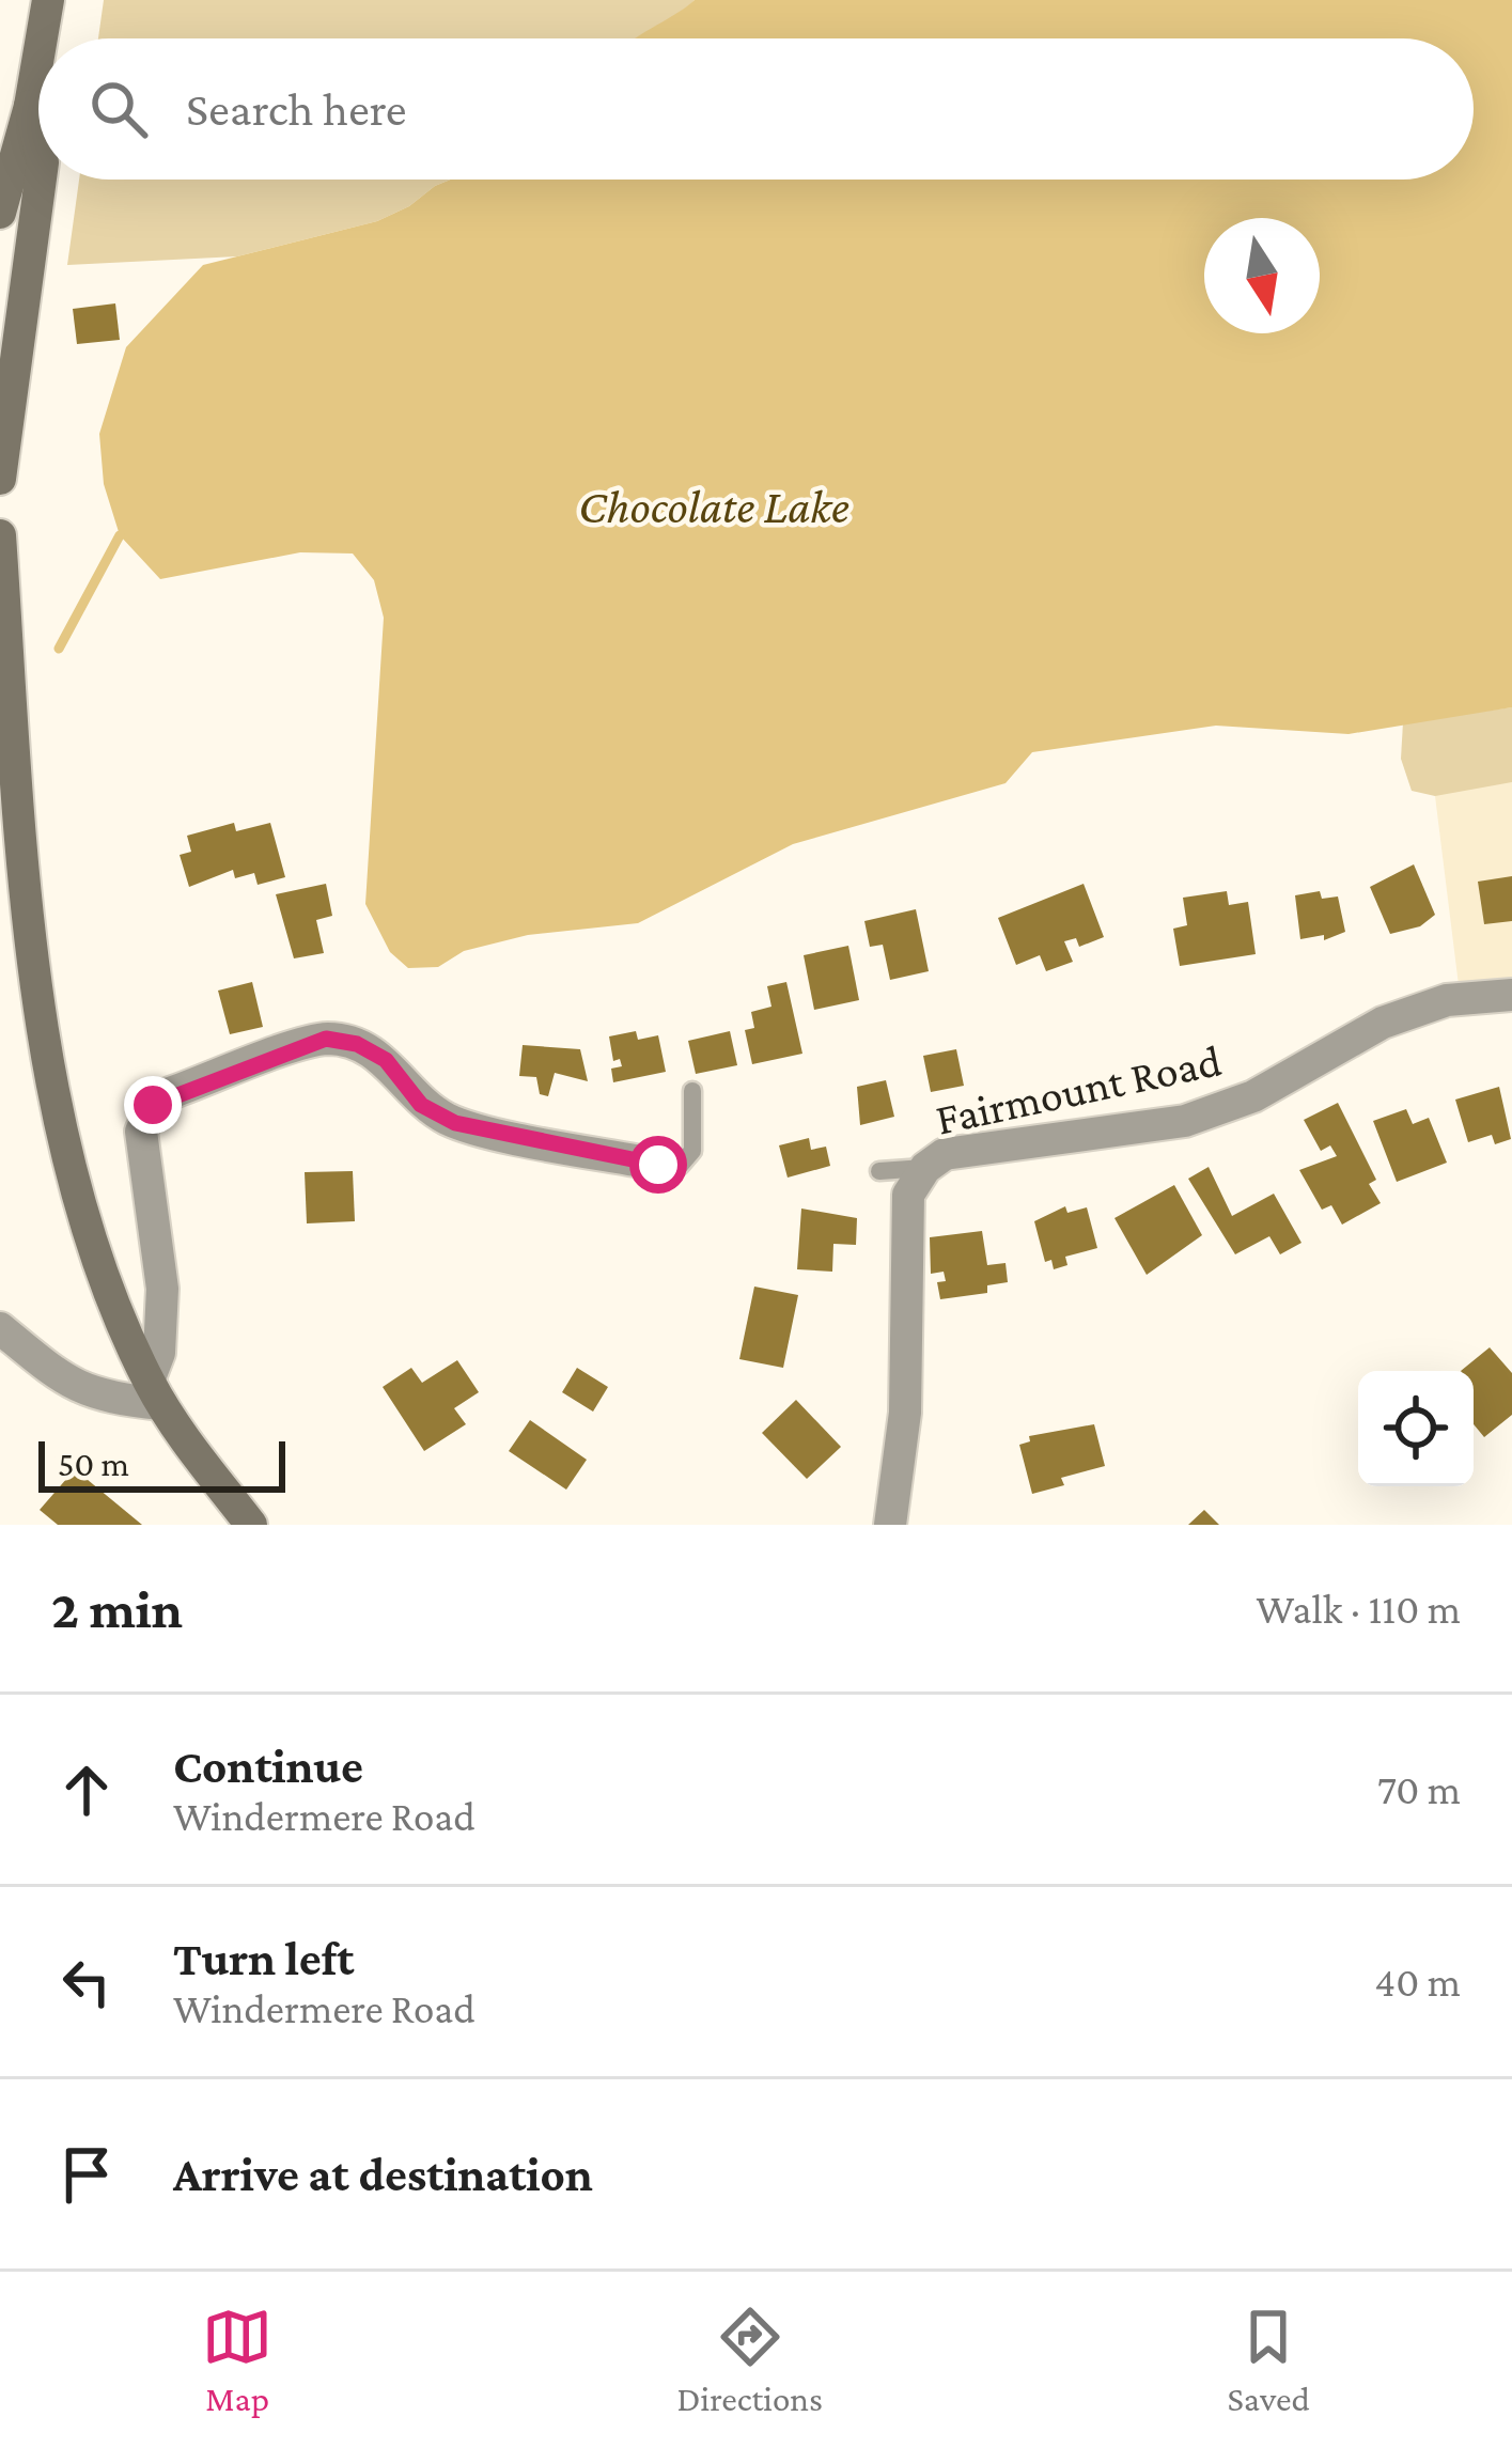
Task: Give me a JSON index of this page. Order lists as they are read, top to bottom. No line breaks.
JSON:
{"streets":{"street":["Fairmount Road"]},"water":["Chocolate Lake"],"scale_bar":"50 m","north":"bottom","page":{"search":"Search here","scale":"50 m","heading":["2 min","Walk · 110 m"],"list":[["Continue","Windermere Road","70 m"],["Turn left","Windermere Road","40 m"],"Arrive at destination"],"nav":["Map","Directions","Saved"]}}
